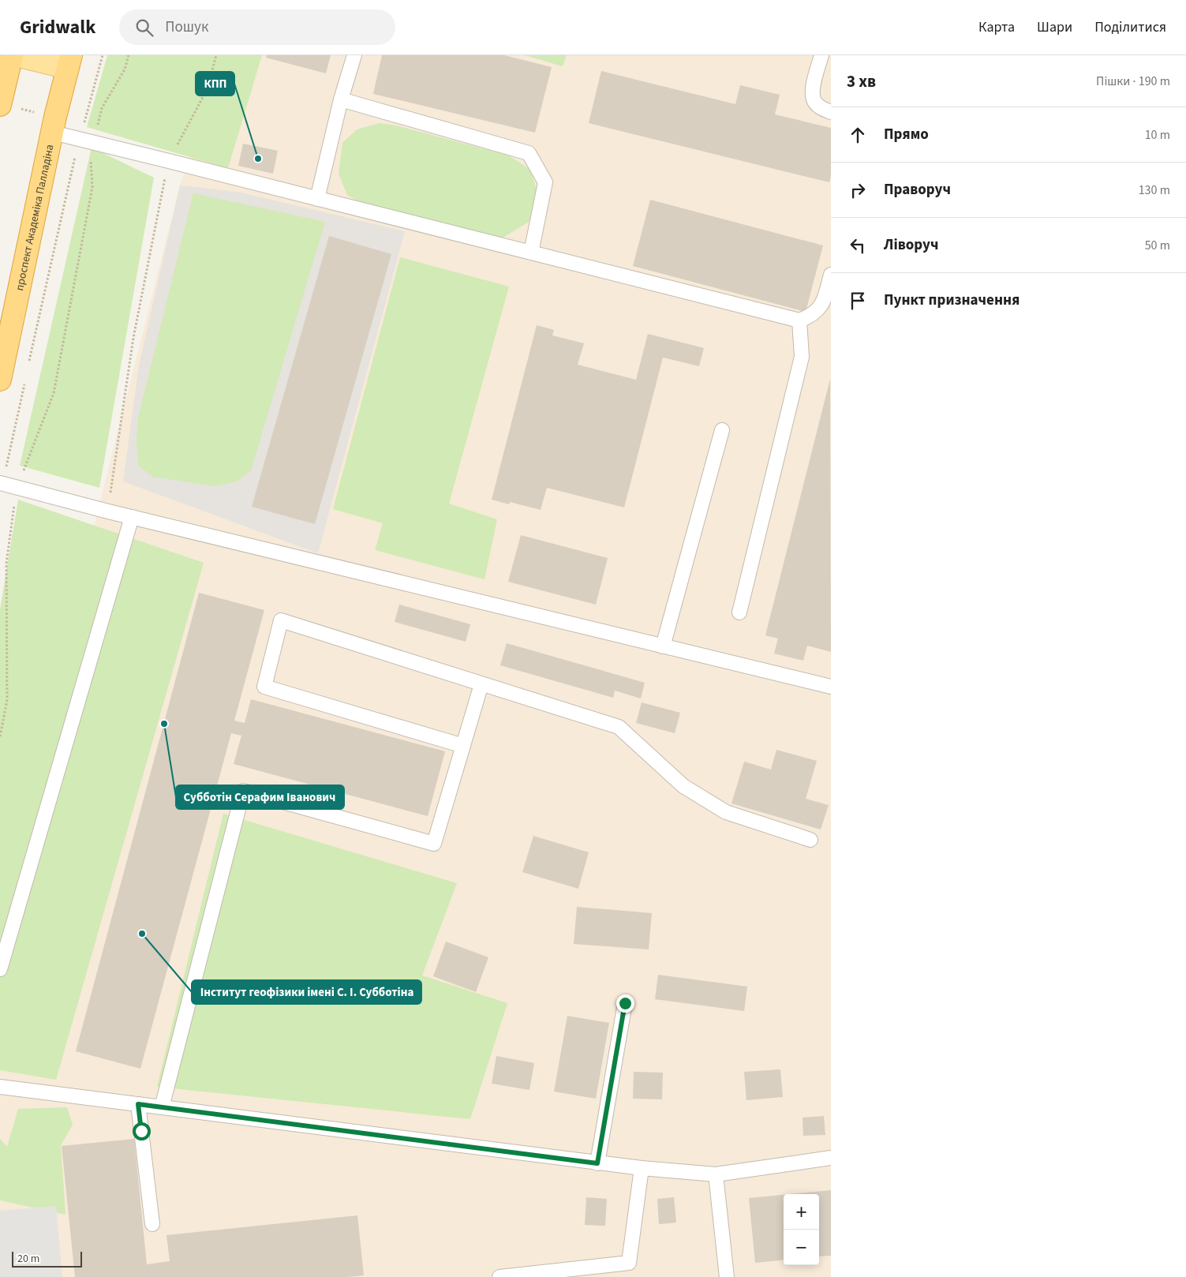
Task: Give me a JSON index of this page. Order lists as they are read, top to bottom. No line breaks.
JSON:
{"streets":{"highway":["проспект Академіка Палладіна"]},"places":["КПП","Субботін Серафим Іванович","Інститут геофізики імені С. І. Субботіна"],"scale_bar":"20 m","page":{"header":"Gridwalk","search":"Пошук","nav":["Карта","Шари","Поділитися"],"heading":["3 хв","Пішки · 190 m"],"list":[["Прямо","10 m"],["Праворуч","130 m"],["Ліворуч","50 m"],"Пункт призначення"],"map_buttons":["+","−"],"scale":"20 m"}}
